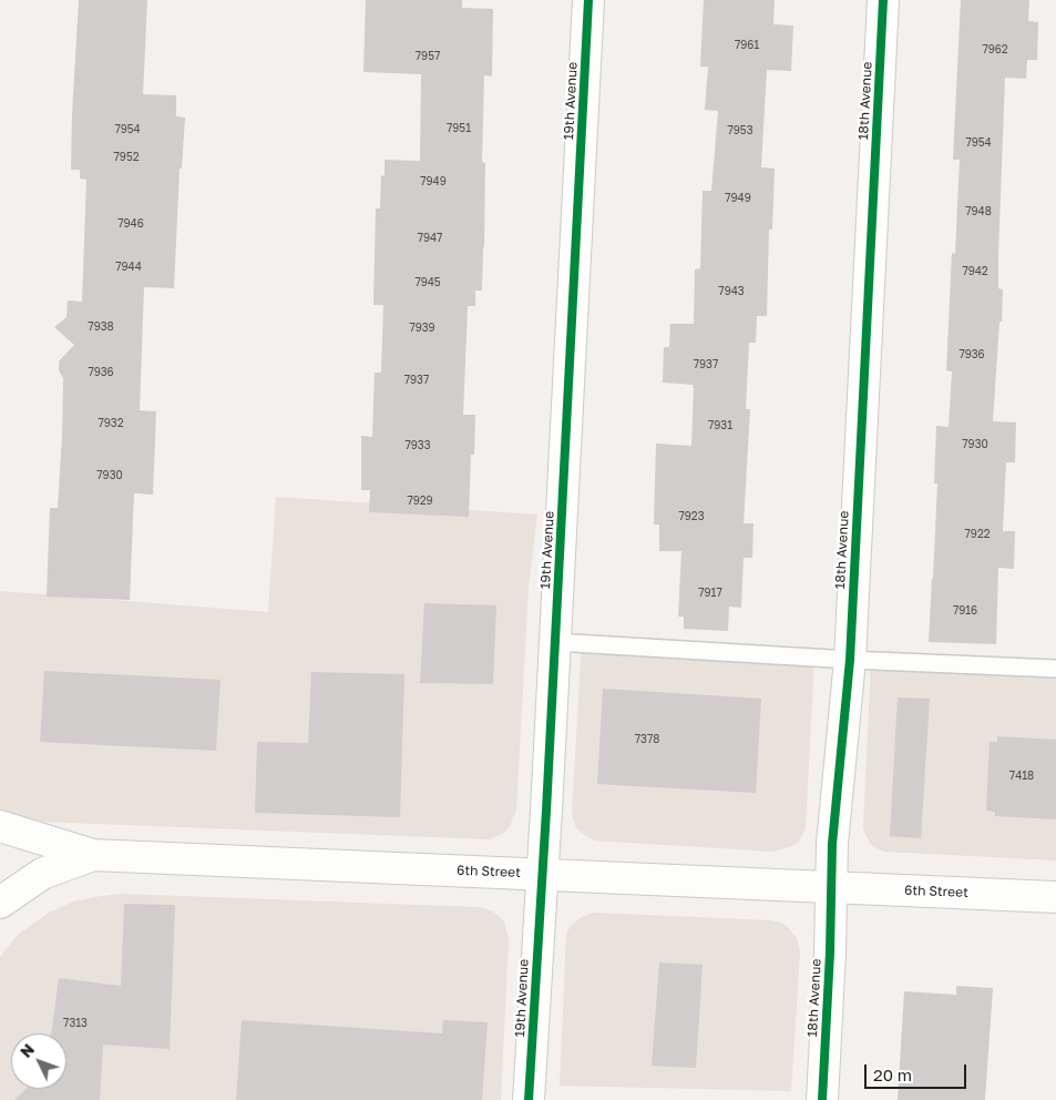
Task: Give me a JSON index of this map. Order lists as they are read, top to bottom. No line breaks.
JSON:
{"streets":{"street":["19th Avenue","18th Avenue","6th Street"]},"crossings":[["19th Avenue","6th Street"],["18th Avenue","6th Street"]],"house_numbers":["7961","7962","7957","7951","7954","7953","7954","7952","7949","7949","7948","7946","7947","7944","7942","7945","7943","7938","7939","7936","7937","7936","7937","7932","7931","7930","7933","7930","7929","7923","7922","7917","7916","7378","7418","7313"],"scale_bar":"20 m","north":"top left"}
